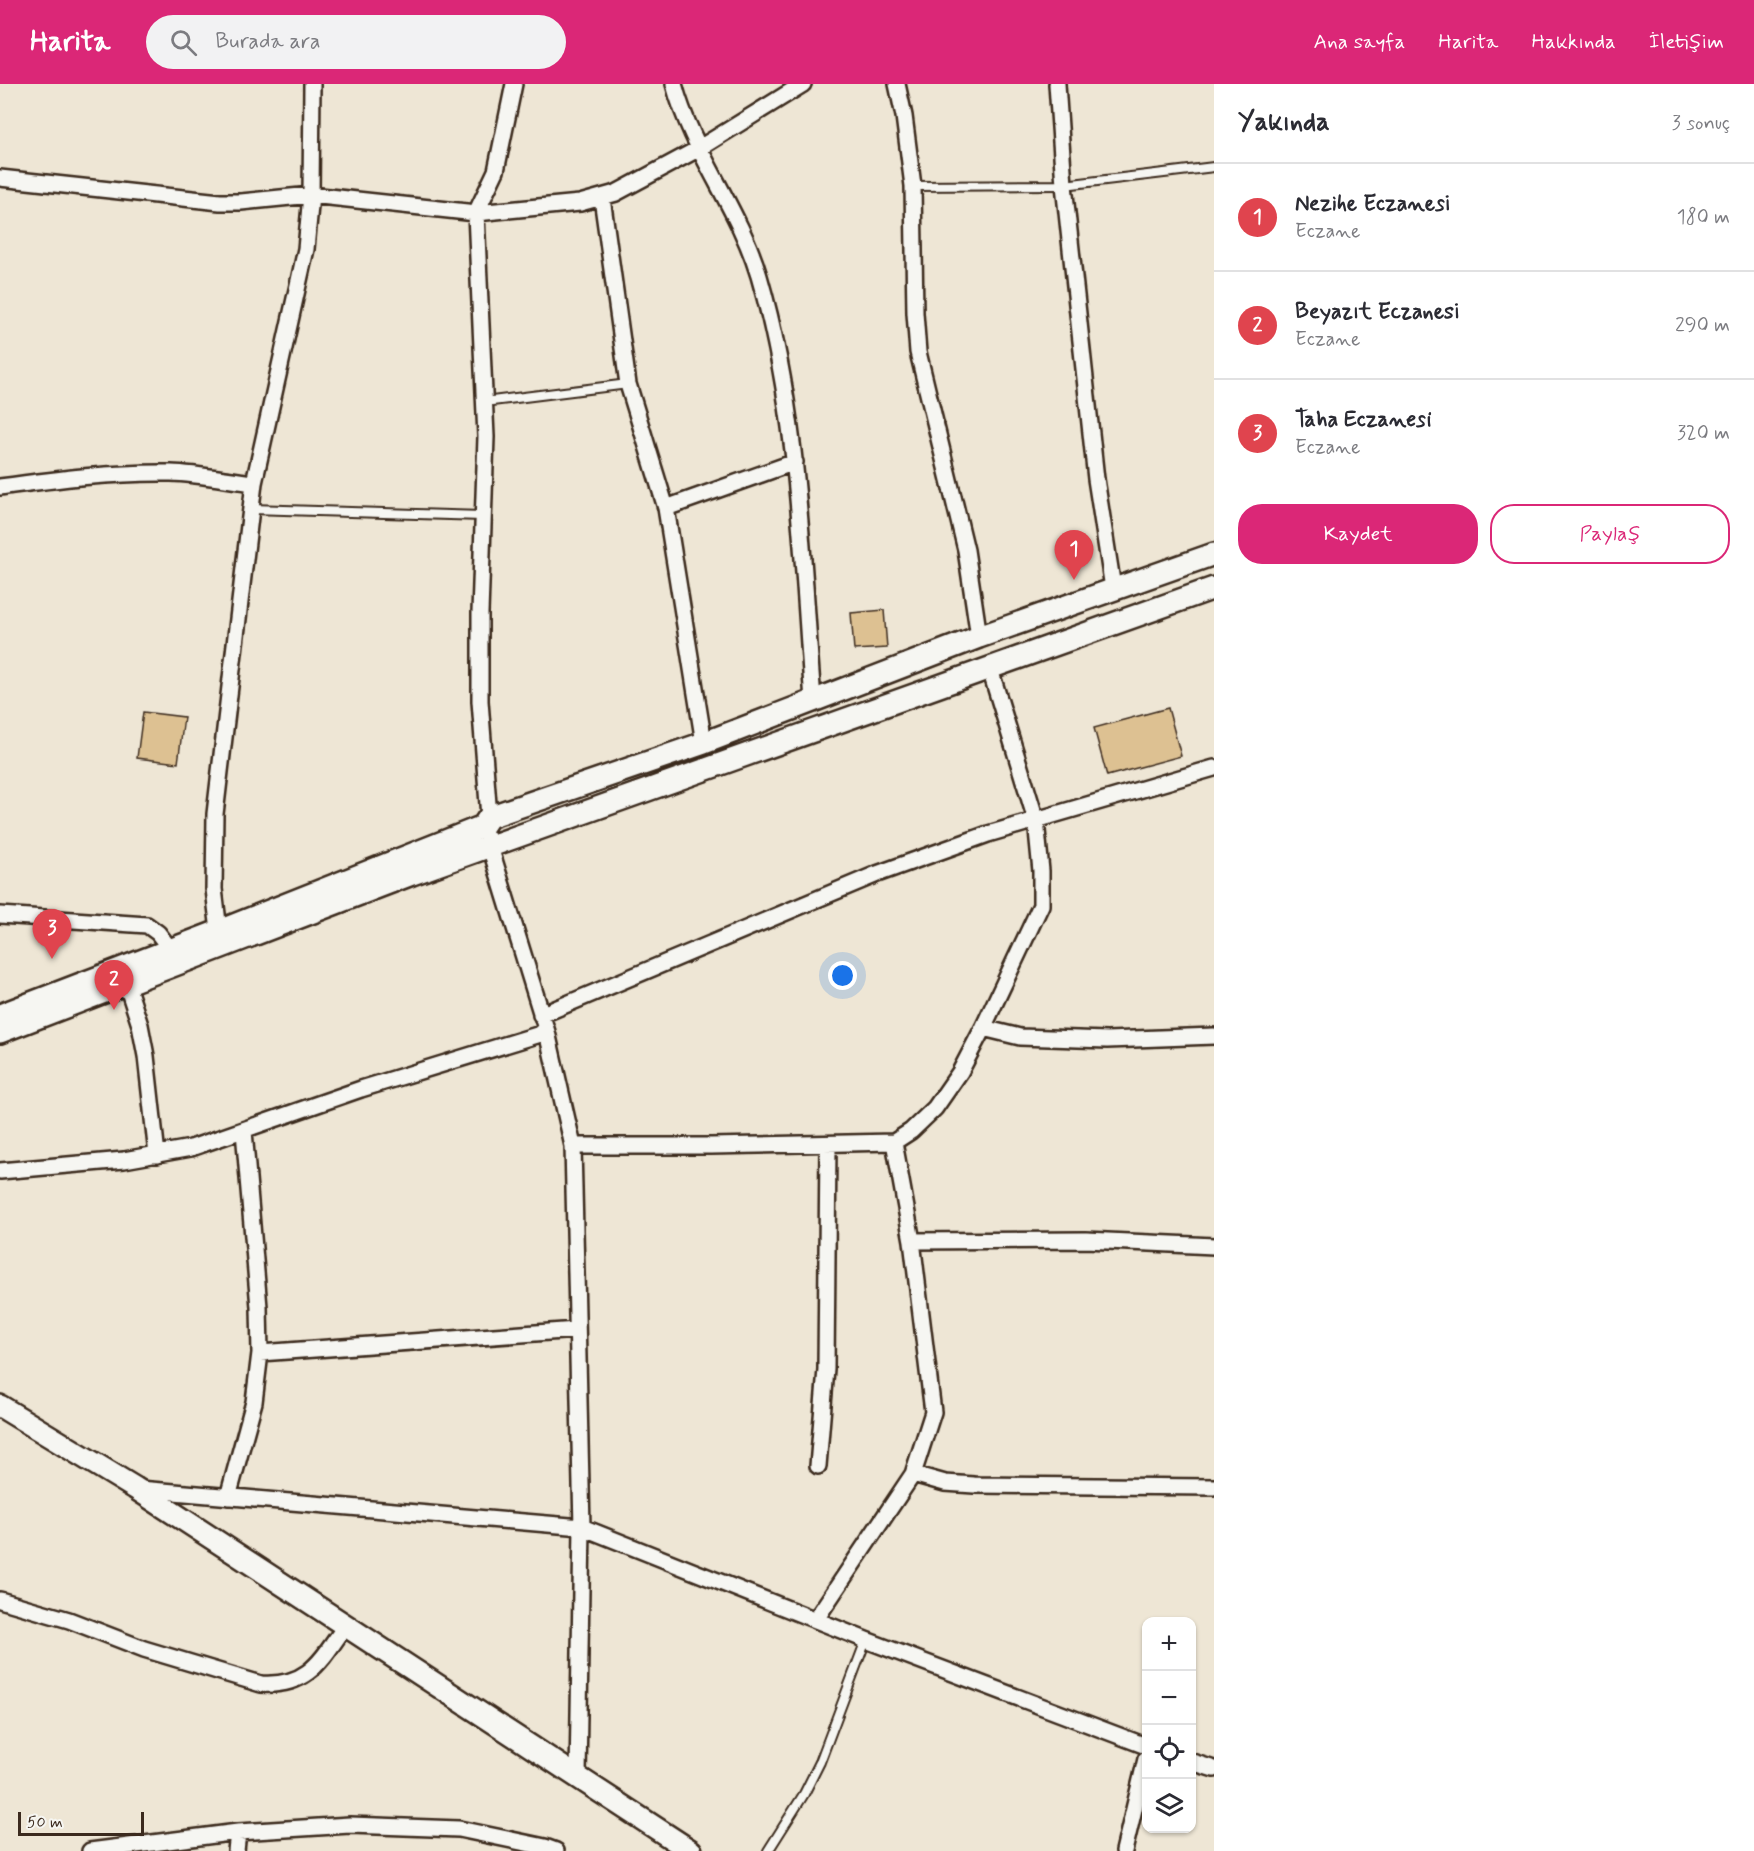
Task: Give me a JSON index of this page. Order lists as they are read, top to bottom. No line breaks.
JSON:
{"scale_bar":"50 m","page":{"header":"Harita","search":"Burada ara","nav":["Ana sayfa","Harita","Hakkında","İletişim"],"heading":["Yakında","3 sonuç"],"list":[{"mark":"1","name":"Nezihe Eczanesi","note":"Eczane","value":"180 m"},{"mark":"2","name":"Beyazıt Eczanesi","note":"Eczane","value":"290 m"},{"mark":"3","name":"Taha Eczanesi","note":"Eczane","value":"320 m"}],"buttons":["Kaydet","Paylaş"],"pins":["1","3","2"],"map_buttons":["+","−"],"scale":"50 m"}}
